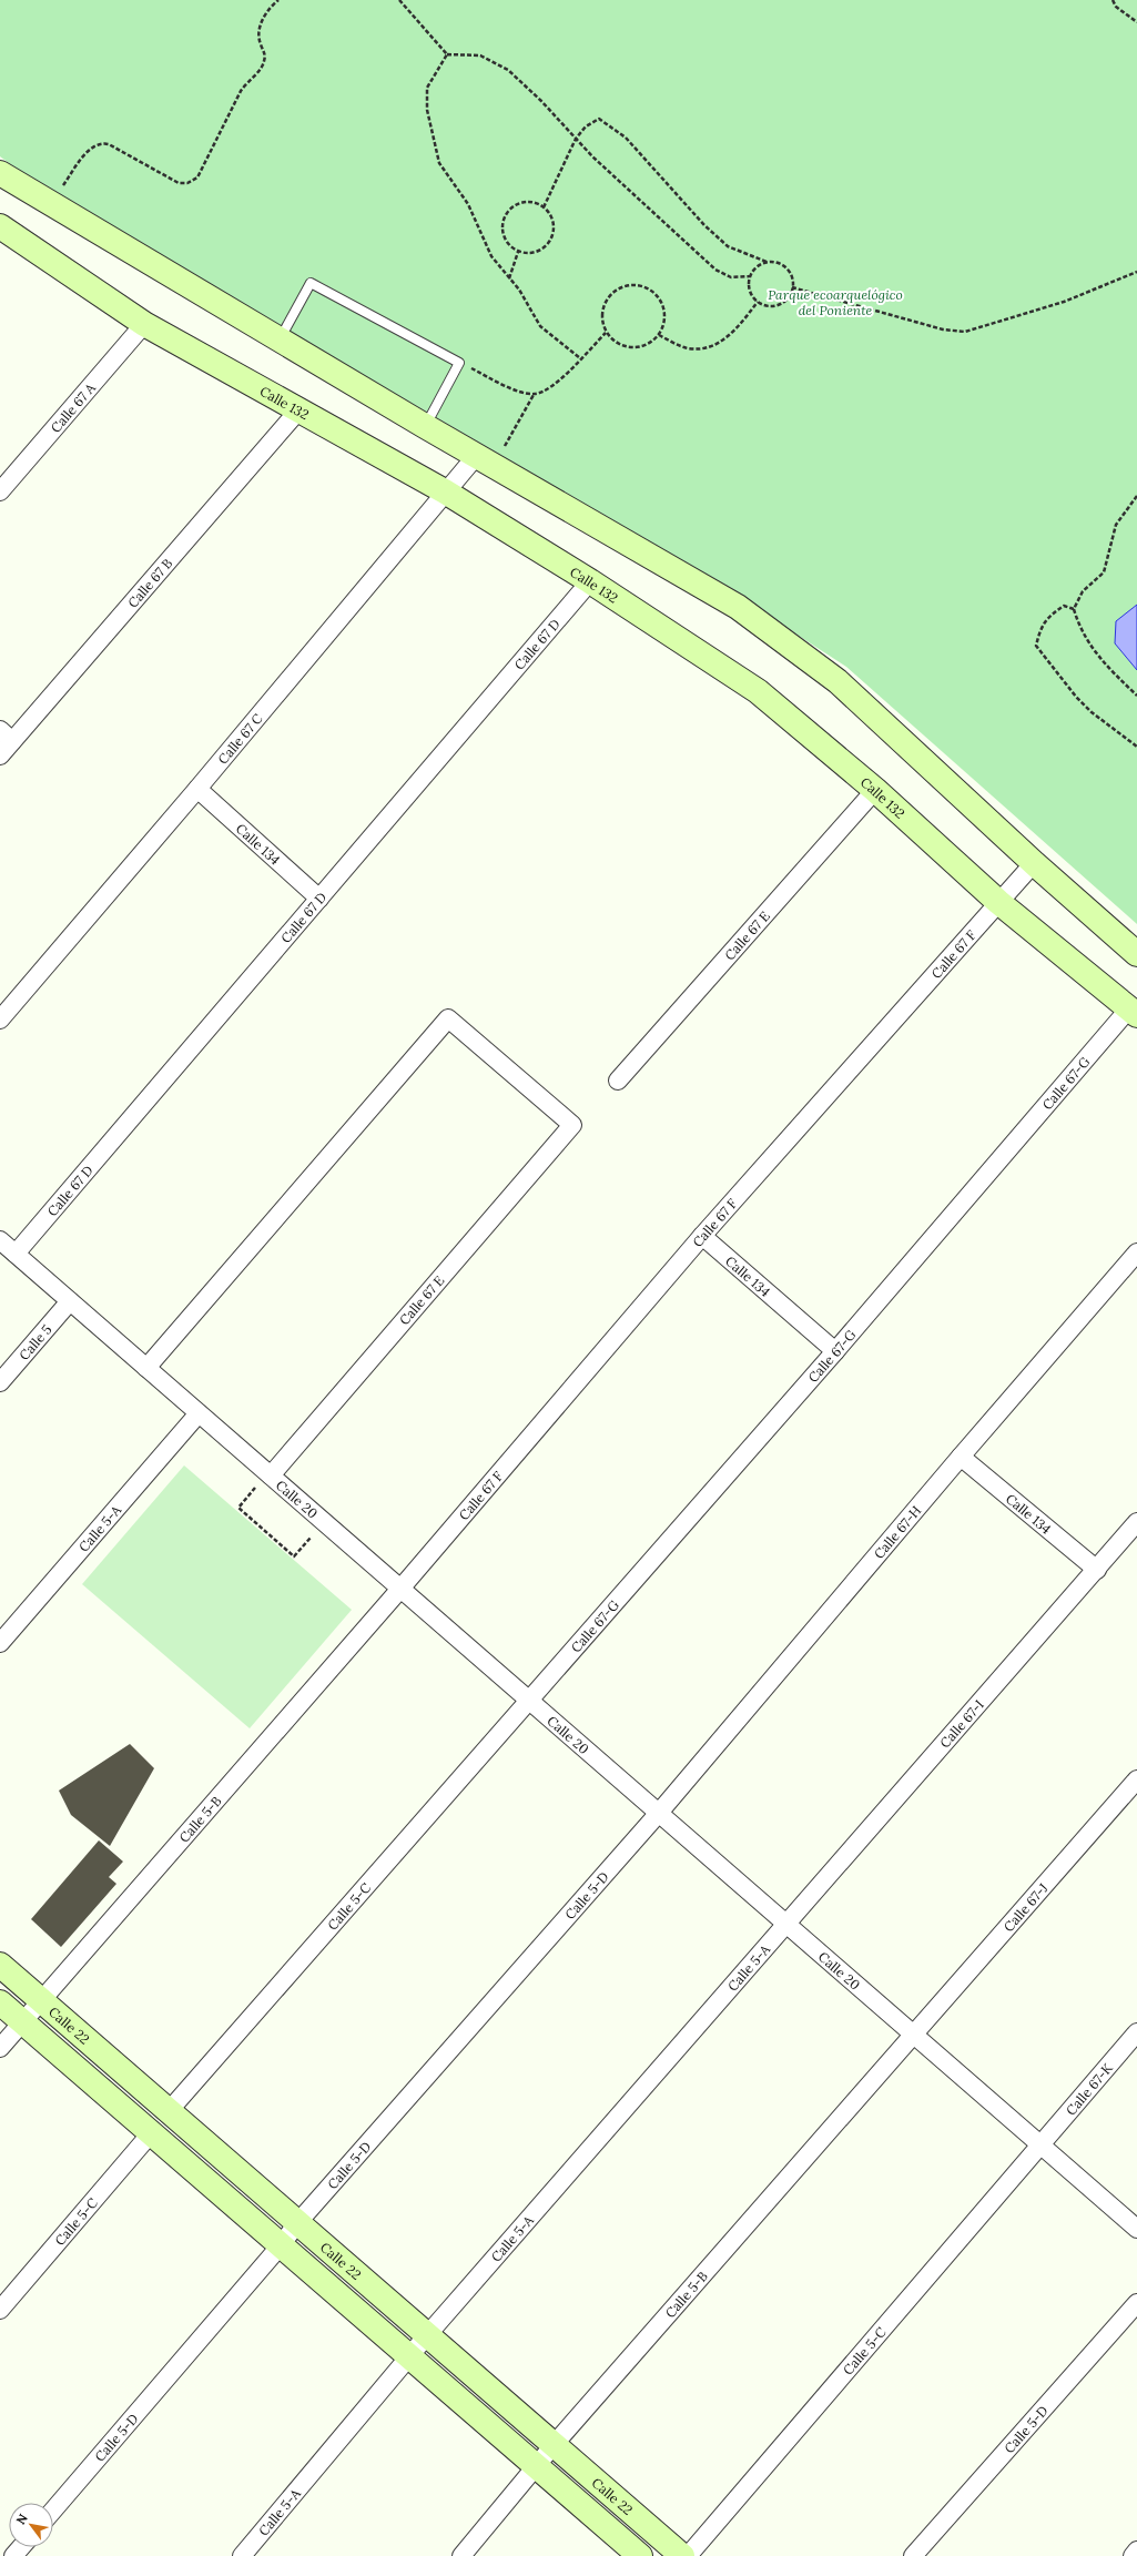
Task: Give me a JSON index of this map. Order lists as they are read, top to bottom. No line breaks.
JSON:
{"streets":{"street":["Calle 132","Calle 67 A","Calle 67 B","Calle 67 D","Calle 67 C","Calle 134","Calle 67 E","Calle 67 F","Calle 67-G","Calle 5","Calle 20","Calle 5-A","Calle 67-H","Calle 67-I","Calle 5-B","Calle 5-D","Calle 5-C","Calle 67-J","Calle 22","Calle 67-K"]},"crossings":[["Calle 132","Calle 67 A"],["Calle 132","Calle 67 B"],["Calle 132","Calle 67 D"],["Calle 132","Calle 67 C"],["Calle 132","Calle 67 E"],["Calle 132","Calle 67 F"],["Calle 132","Calle 67-G"],["Calle 67 D","Calle 134"],["Calle 67 D","Calle 20"],["Calle 67 C","Calle 134"],["Calle 134","Calle 67 F"],["Calle 134","Calle 67-G"],["Calle 134","Calle 67-H"],["Calle 134","Calle 67-I"],["Calle 67 E","Calle 20"],["Calle 67 F","Calle 20"],["Calle 67 F","Calle 5-B"],["Calle 67-G","Calle 20"],["Calle 67-G","Calle 5-C"],["Calle 5","Calle 20"],["Calle 20","Calle 5-A"],["Calle 20","Calle 67-H"],["Calle 20","Calle 67-I"],["Calle 20","Calle 5-B"],["Calle 20","Calle 5-D"],["Calle 20","Calle 5-C"],["Calle 20","Calle 67-J"],["Calle 20","Calle 67-K"],["Calle 5-A","Calle 67-I"],["Calle 5-A","Calle 22"],["Calle 67-H","Calle 5-D"],["Calle 5-B","Calle 67-J"],["Calle 5-B","Calle 22"],["Calle 5-D","Calle 22"],["Calle 5-C","Calle 22"],["Calle 5-C","Calle 67-K"]],"parks":["Parque ecoarquelógico del Poniente"],"north":"top left"}
